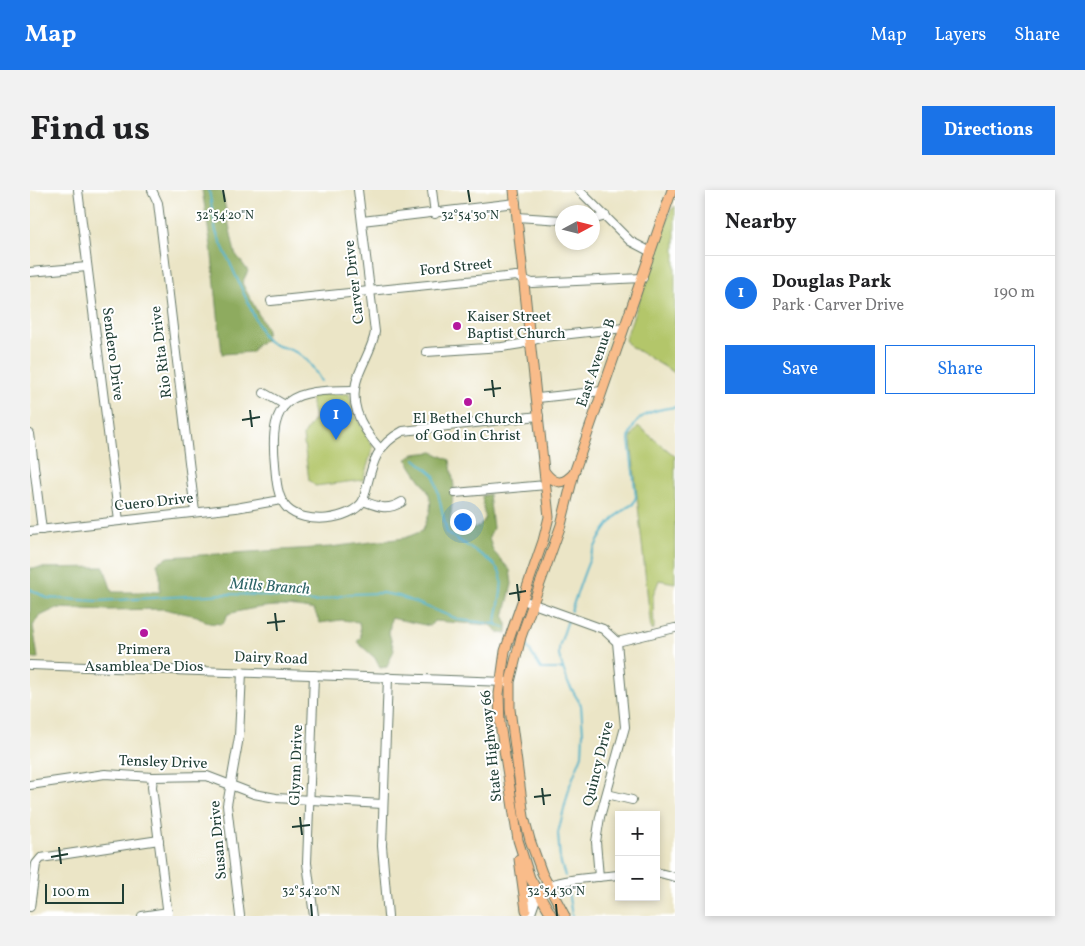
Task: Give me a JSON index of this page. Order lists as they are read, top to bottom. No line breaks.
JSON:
{"streets":{"main road":["East Avenue B","State Highway 66"],"street":["Ford Street","Carver Drive","Rio Rita Drive","Sendero Drive","Cuero Drive","Dairy Road","Tensley Drive","Quincy Drive","Glynn Drive","Susan Drive"]},"crossings":[["Ford Street","Carver Drive"],["Ford Street","East Avenue B"],["Ford Street","State Highway 66"],["Carver Drive","Cuero Drive"],["Rio Rita Drive","Cuero Drive"],["Sendero Drive","Cuero Drive"],["East Avenue B","State Highway 66"],["Dairy Road","State Highway 66"],["Dairy Road","Glynn Drive"],["Dairy Road","Susan Drive"],["Tensley Drive","Glynn Drive"],["Tensley Drive","Susan Drive"]],"water":["Mills Branch"],"places":["Kaiser Street Baptist Church","El Bethel Church of God in Christ","Primera Asamblea De Dios"],"scale_bar":"100 m","north":"right","page":{"header":"Map","nav":["Map","Layers","Share"],"title":"Find us","buttons":["Directions",["Save","Share"]],"heading":"Nearby","list":[{"mark":"1","name":"Douglas Park","note":"Park · Carver Drive","value":"190 m"}],"pins":"1","map_buttons":["+","−"],"scale":"100 m"},"coordinates":["32°54'20\"N","32°54'30\"N"]}
